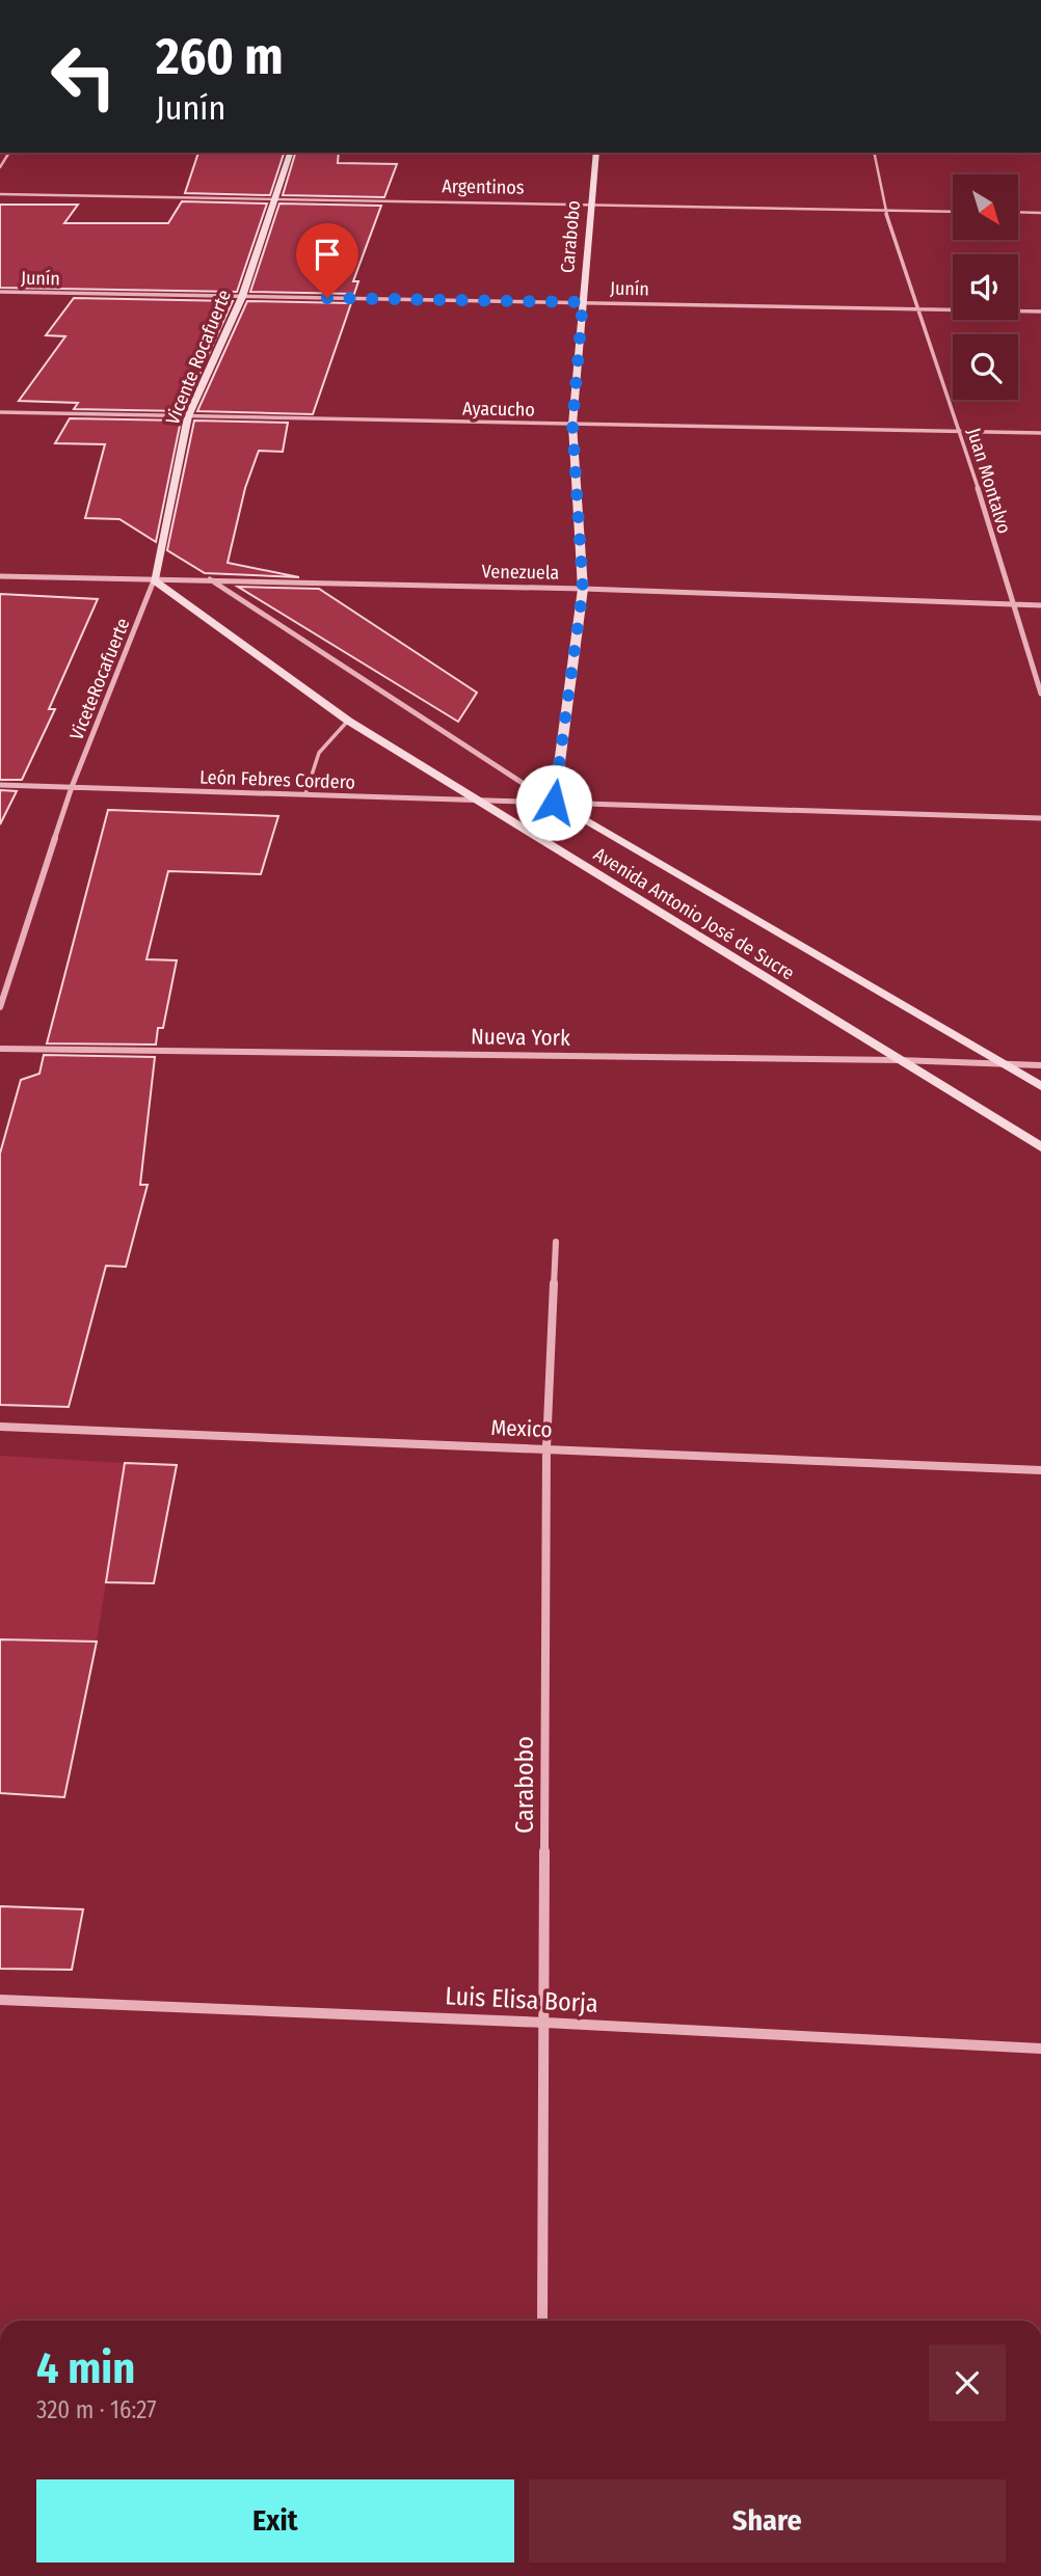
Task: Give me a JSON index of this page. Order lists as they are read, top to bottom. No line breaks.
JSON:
{"streets":{"main road":["Carabobo","Vicente Rocafuerte","Avenida Antonio José de Sucre"],"street":["Argentinos","Junín","Ayacucho","Juan Montalvo","Venezuela","ViceteRocafuerte","León Febres Cordero","Nueva York","Mexico","Luis Elisa Borja"]},"crossings":[["Argentinos","Carabobo"],["Argentinos","Vicente Rocafuerte"],["Argentinos","Juan Montalvo"],["Carabobo","Junín"],["Carabobo","Ayacucho"],["Carabobo","Venezuela"],["Carabobo","León Febres Cordero"],["Carabobo","Avenida Antonio José de Sucre"],["Carabobo","Mexico"],["Carabobo","Luis Elisa Borja"],["Junín","Vicente Rocafuerte"],["Junín","Juan Montalvo"],["Vicente Rocafuerte","Ayacucho"],["Vicente Rocafuerte","Venezuela"],["Vicente Rocafuerte","ViceteRocafuerte"],["Vicente Rocafuerte","Avenida Antonio José de Sucre"],["Ayacucho","Juan Montalvo"],["Juan Montalvo","Venezuela"],["Venezuela","ViceteRocafuerte"],["Venezuela","Avenida Antonio José de Sucre"],["ViceteRocafuerte","León Febres Cordero"],["ViceteRocafuerte","Avenida Antonio José de Sucre"],["León Febres Cordero","Avenida Antonio José de Sucre"],["Avenida Antonio José de Sucre","Nueva York"]],"north":"bottom right","page":{"turn":["260 m","Junín"],"heading":["4 min","320 m · 16:27"],"buttons":["Exit","Share"]}}
